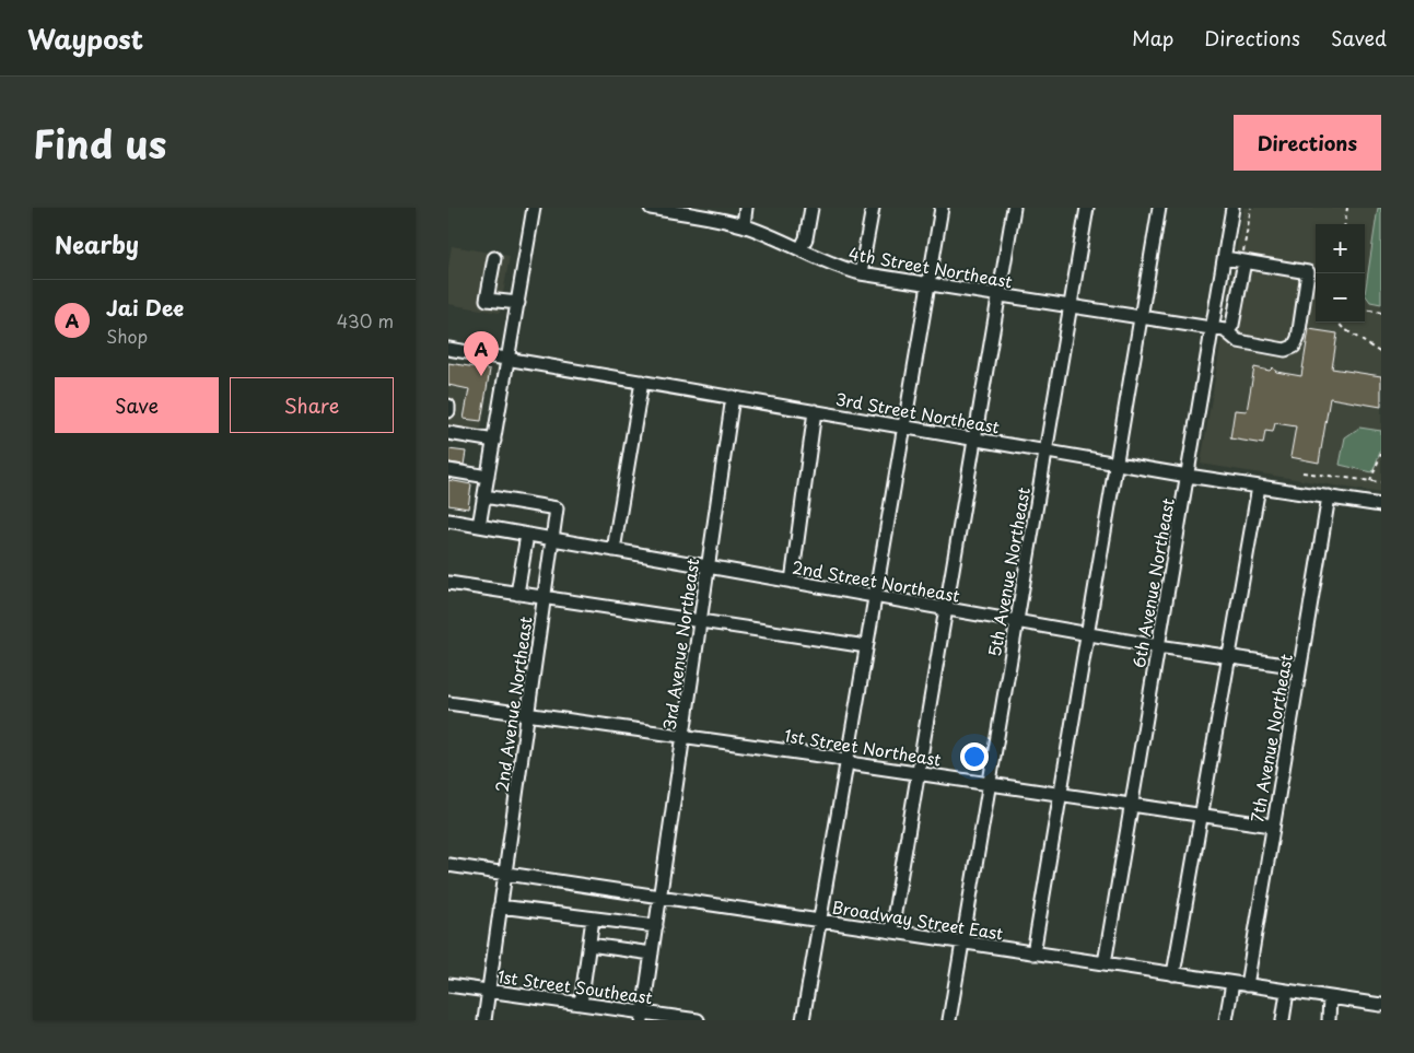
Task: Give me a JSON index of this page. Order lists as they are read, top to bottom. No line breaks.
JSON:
{"streets":{"street":["4th Street Northeast","3rd Street Northeast","5th Avenue Northeast","2nd Street Northeast","6th Avenue Northeast","3rd Avenue Northeast","2nd Avenue Northeast","7th Avenue Northeast","1st Street Northeast","Broadway Street East","1st Street Southeast"]},"crossings":[["4th Street Northeast","5th Avenue Northeast"],["4th Street Northeast","6th Avenue Northeast"],["3rd Street Northeast","5th Avenue Northeast"],["3rd Street Northeast","6th Avenue Northeast"],["3rd Street Northeast","3rd Avenue Northeast"],["3rd Street Northeast","7th Avenue Northeast"],["5th Avenue Northeast","2nd Street Northeast"],["5th Avenue Northeast","1st Street Northeast"],["5th Avenue Northeast","Broadway Street East"],["2nd Street Northeast","6th Avenue Northeast"],["2nd Street Northeast","3rd Avenue Northeast"],["2nd Street Northeast","2nd Avenue Northeast"],["2nd Street Northeast","7th Avenue Northeast"],["6th Avenue Northeast","1st Street Northeast"],["6th Avenue Northeast","Broadway Street East"],["3rd Avenue Northeast","1st Street Northeast"],["3rd Avenue Northeast","Broadway Street East"],["3rd Avenue Northeast","1st Street Southeast"],["2nd Avenue Northeast","1st Street Northeast"],["2nd Avenue Northeast","Broadway Street East"],["2nd Avenue Northeast","1st Street Southeast"],["7th Avenue Northeast","1st Street Northeast"],["7th Avenue Northeast","Broadway Street East"]],"page":{"header":"Waypost","nav":["Map","Directions","Saved"],"title":"Find us","buttons":["Directions",["Save","Share"]],"heading":"Nearby","map_buttons":["+","−"],"list":[{"mark":"A","name":"Jai Dee","note":"Shop","value":"430 m"}],"pins":"A"}}
